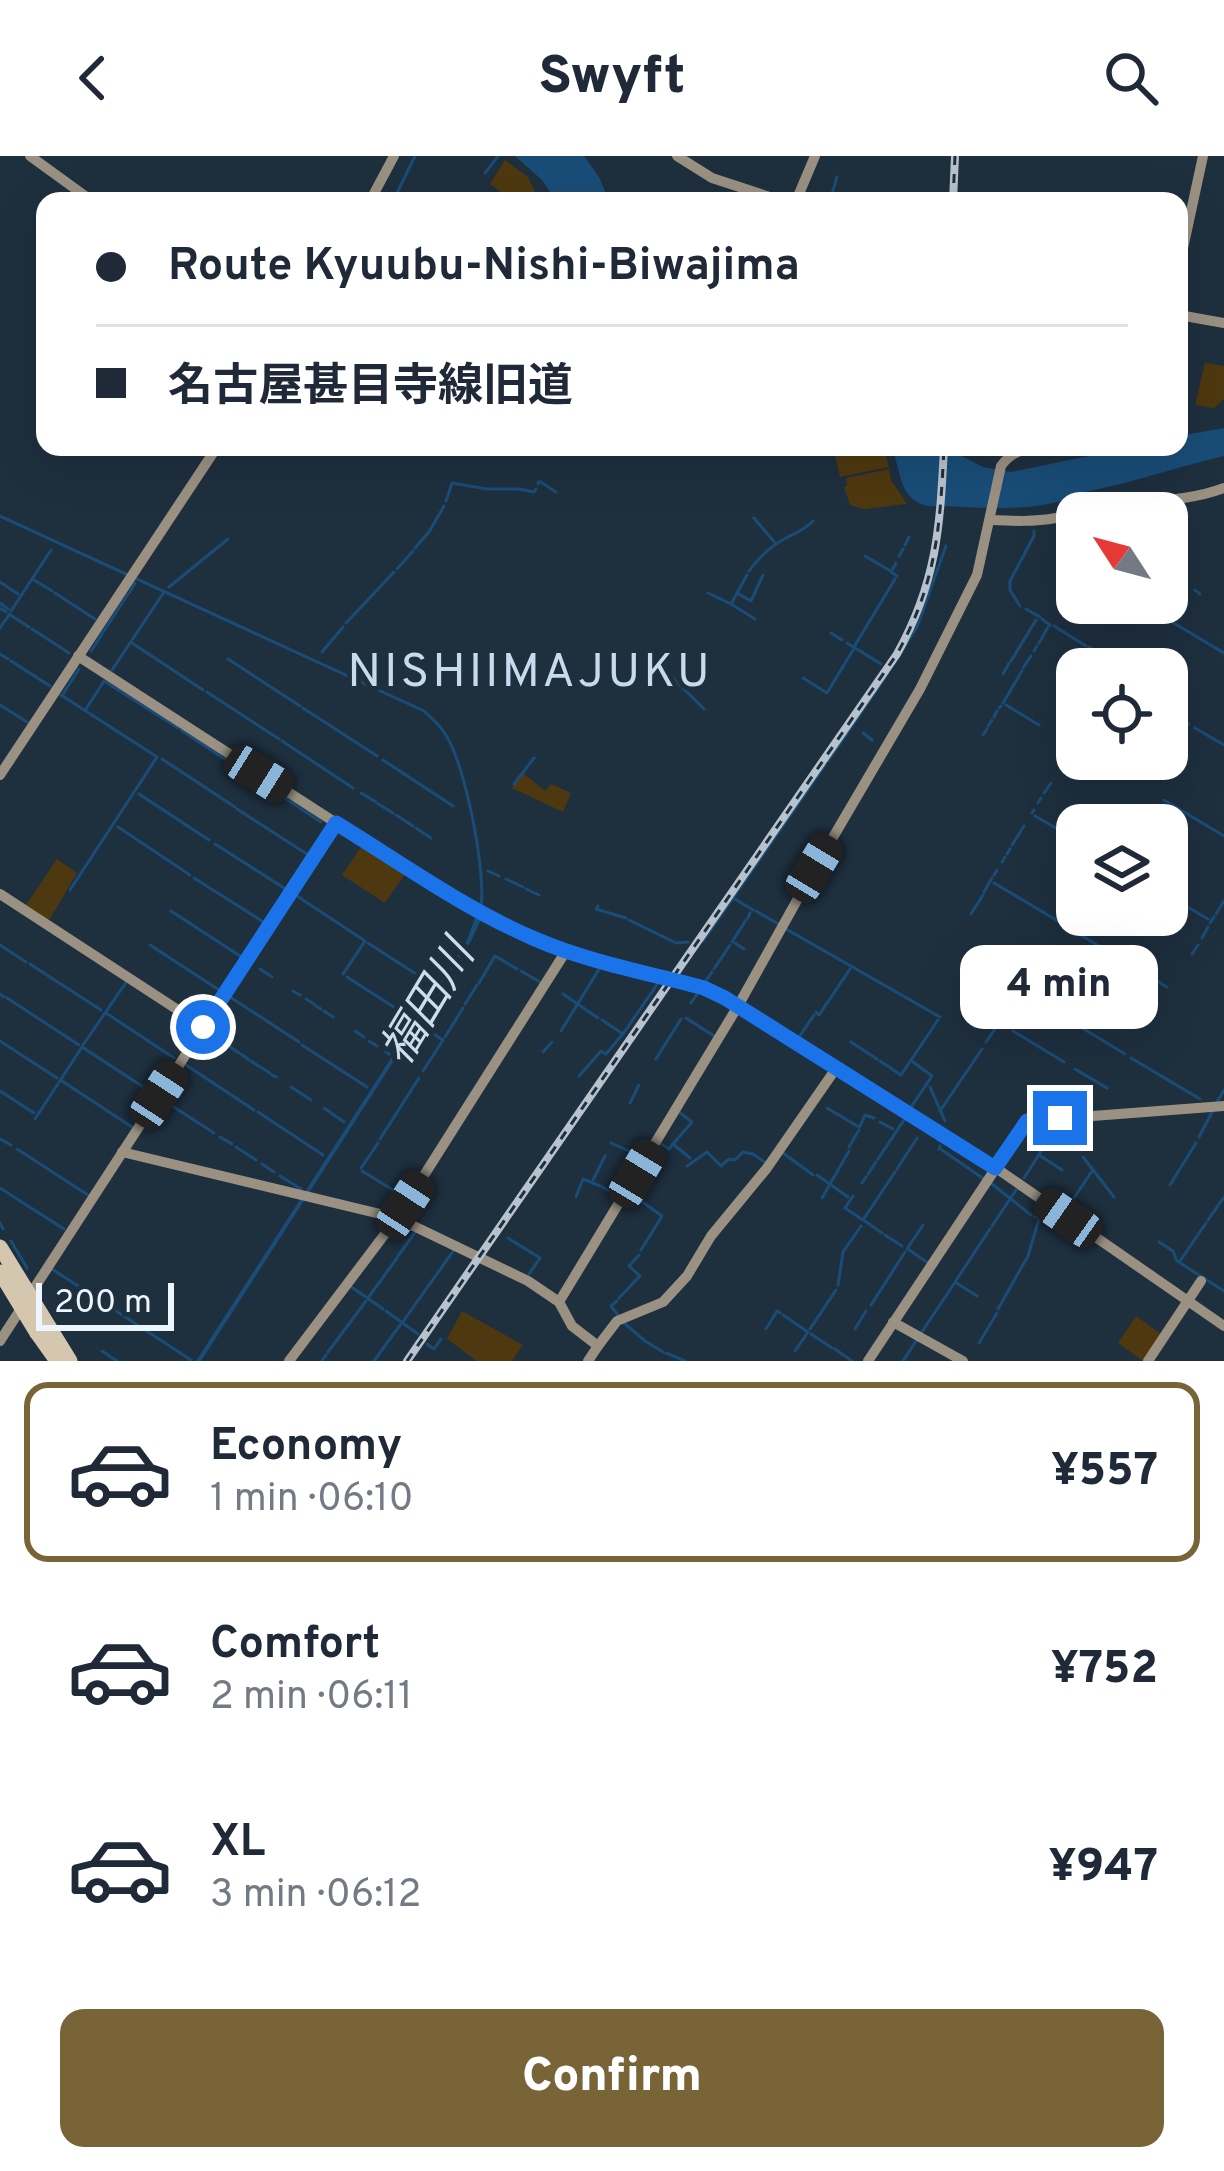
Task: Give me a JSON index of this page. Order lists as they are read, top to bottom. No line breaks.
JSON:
{"districts":["NISHIIMAJUKU"],"water":["福田川"],"scale_bar":"200 m","north":"top left","page":{"header":"Swyft","banner":["Route Kyuubu-Nishi-Biwajima","名古屋甚目寺線旧道"],"bubble":"4 min","scale":"200 m","list":[{"name":"Economy","note":"1 min · 06:10","value":"¥557"},{"name":"Comfort","note":"2 min · 06:11","value":"¥752"},{"name":"XL","note":"3 min · 06:12","value":"¥947"}],"buttons":"Confirm"}}
